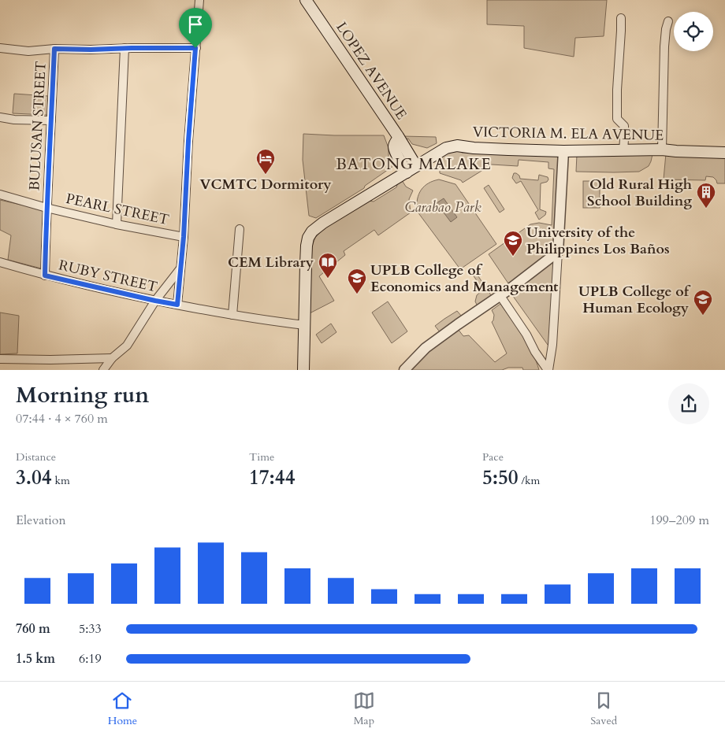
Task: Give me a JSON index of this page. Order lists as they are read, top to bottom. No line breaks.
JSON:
{"streets":{"main road":["LOPEZ AVENUE","VICTORIA M. ELA AVENUE"],"street":["BULUSAN STREET","PEARL STREET","RUBY STREET"]},"crossings":[["LOPEZ AVENUE","VICTORIA M. ELA AVENUE"],["BULUSAN STREET","PEARL STREET"],["BULUSAN STREET","RUBY STREET"],["VICTORIA M. ELA AVENUE","RUBY STREET"]],"districts":["BATONG MALAKE"],"parks":["Carabao Park"],"places":{"hotel":["VCMTC Dormitory"],"building":["Old Rural High School Building"],"school or university":["University of the Philippines Los Baños","UPLB College of Economics and Management","UPLB College of Human Ecology"],"library":["CEM Library"]},"page":{"heading":["Morning run","07:44 · 4 × 760 m"],"stats":[["Distance","3.04 km"],["Time","17:44"],["Pace","5:50 /km"]],"chart":["Elevation","199–209 m"],"list":[{"name":"760 m","note":"5:33"},{"name":"1.5 km","note":"6:19"}],"tabs":["Home","Map","Saved"]}}
